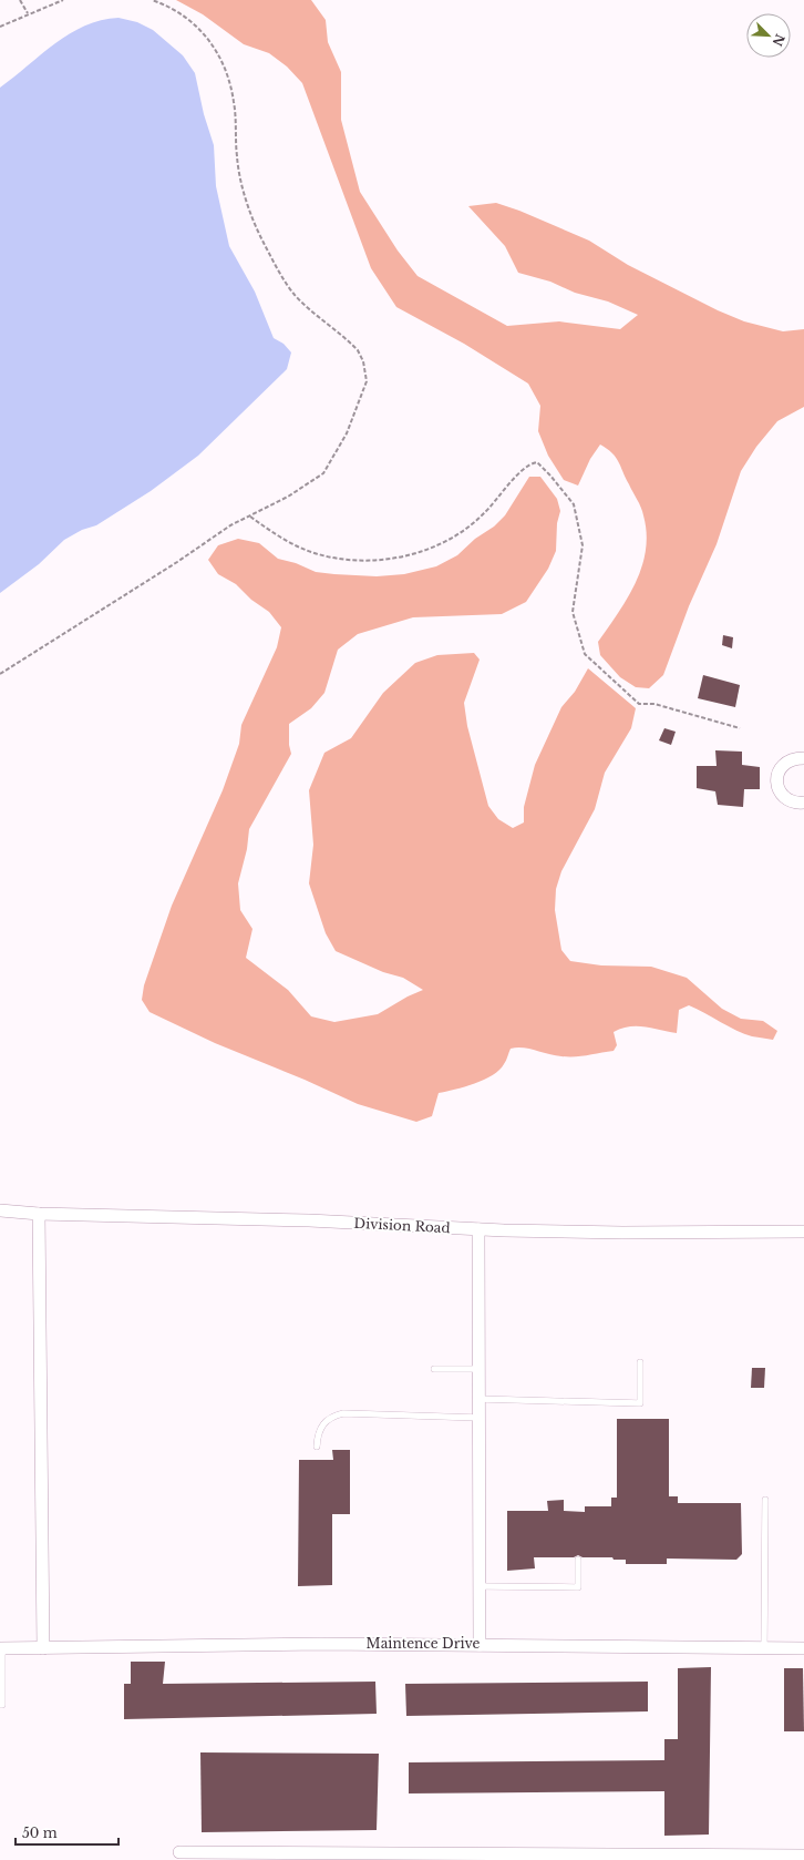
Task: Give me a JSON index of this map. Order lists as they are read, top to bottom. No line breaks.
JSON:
{"streets":{"street":["Division Road","Maintence Drive"]},"scale_bar":"50 m","north":"bottom right"}
